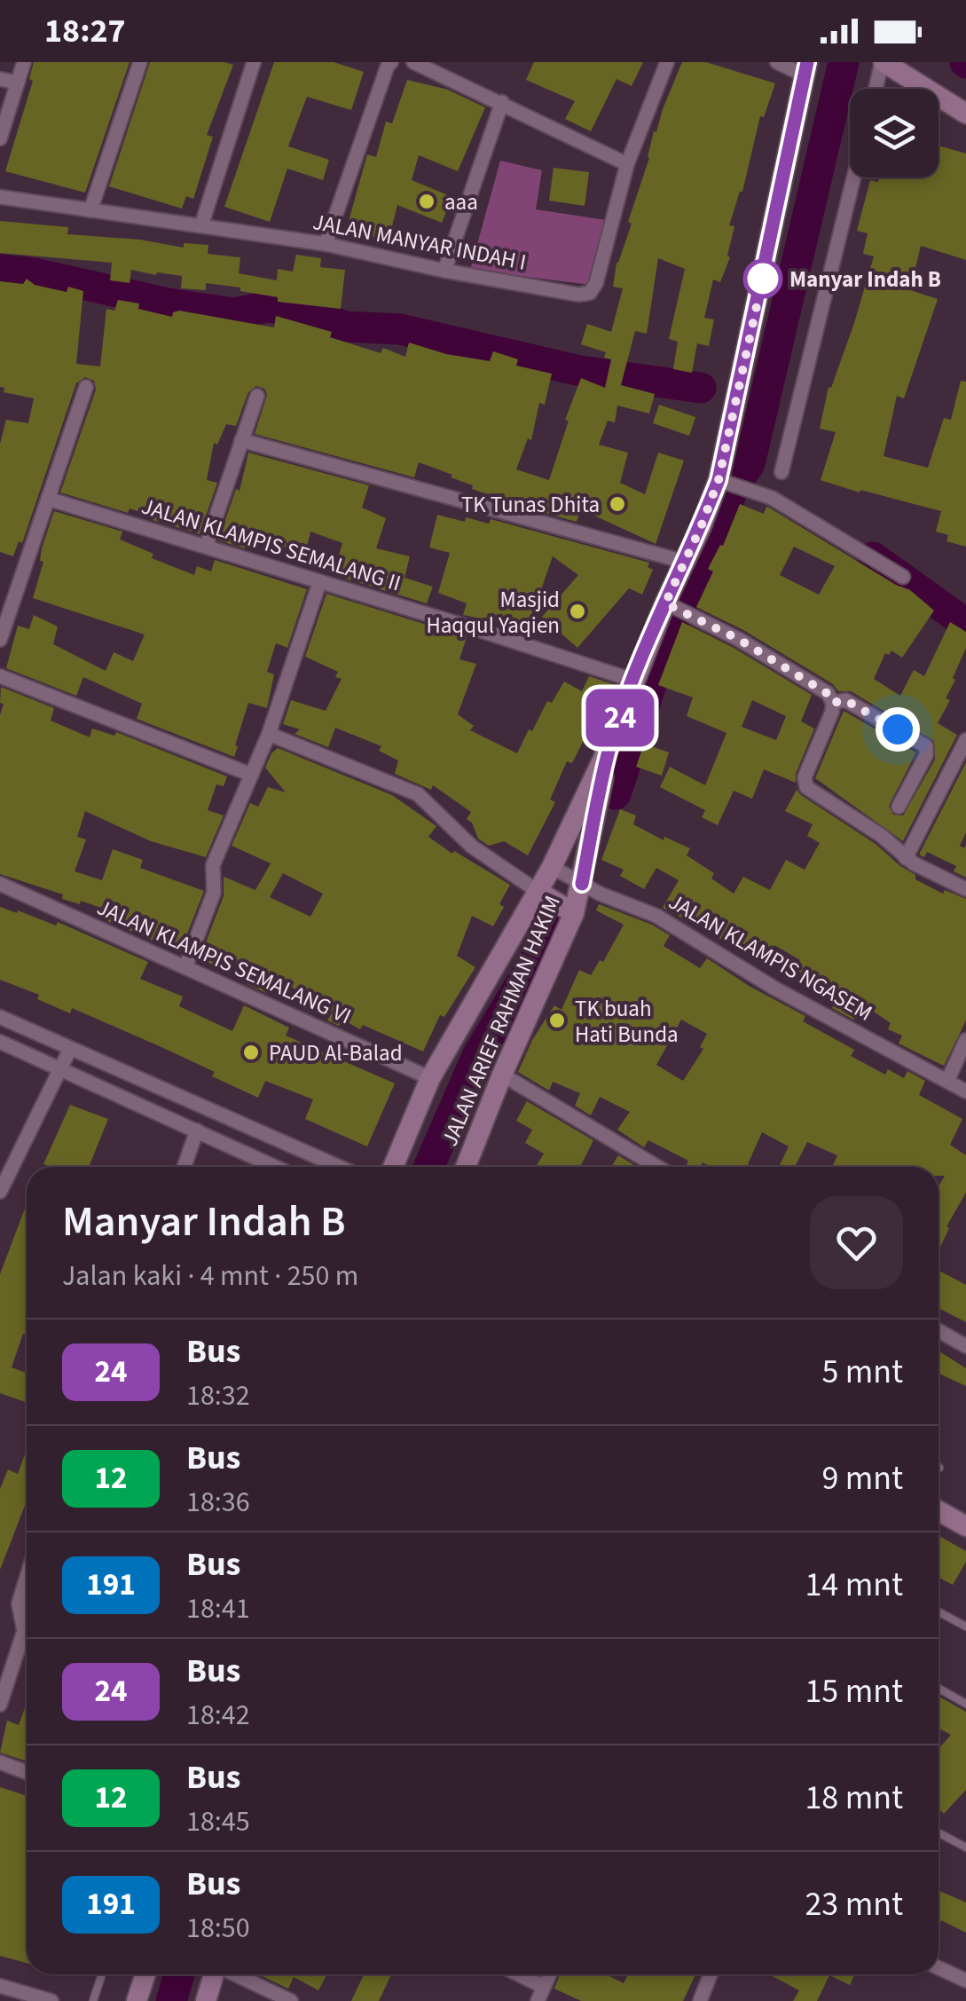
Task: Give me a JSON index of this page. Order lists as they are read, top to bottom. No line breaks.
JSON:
{"streets":{"street":["JALAN MANYAR INDAH I","JALAN KLAMPIS SEMALANG II","JALAN KLAMPIS NGASEM","JALAN KLAMPIS SEMALANG VI","JALAN ARIEF RAHMAN HAKIM"]},"crossings":[["JALAN KLAMPIS NGASEM","JALAN ARIEF RAHMAN HAKIM"],["JALAN KLAMPIS SEMALANG VI","JALAN ARIEF RAHMAN HAKIM"]],"places":["aaa","Manyar Indah B","TK Tunas Dhita","Masjid Haqqul Yaqien","TK buah Hati Bunda","PAUD Al-Balad"],"lines":["bus line 24"],"page":{"status":"18:27","on_map":"24","heading":["Manyar Indah B","Jalan kaki · 4 mnt · 250 m"],"list":[{"mark":"24","name":"Bus","note":"18:32","value":"5 mnt"},{"mark":"12","name":"Bus","note":"18:36","value":"9 mnt"},{"mark":"191","name":"Bus","note":"18:41","value":"14 mnt"},{"mark":"24","name":"Bus","note":"18:42","value":"15 mnt"},{"mark":"12","name":"Bus","note":"18:45","value":"18 mnt"},{"mark":"191","name":"Bus","note":"18:50","value":"23 mnt"}]}}
